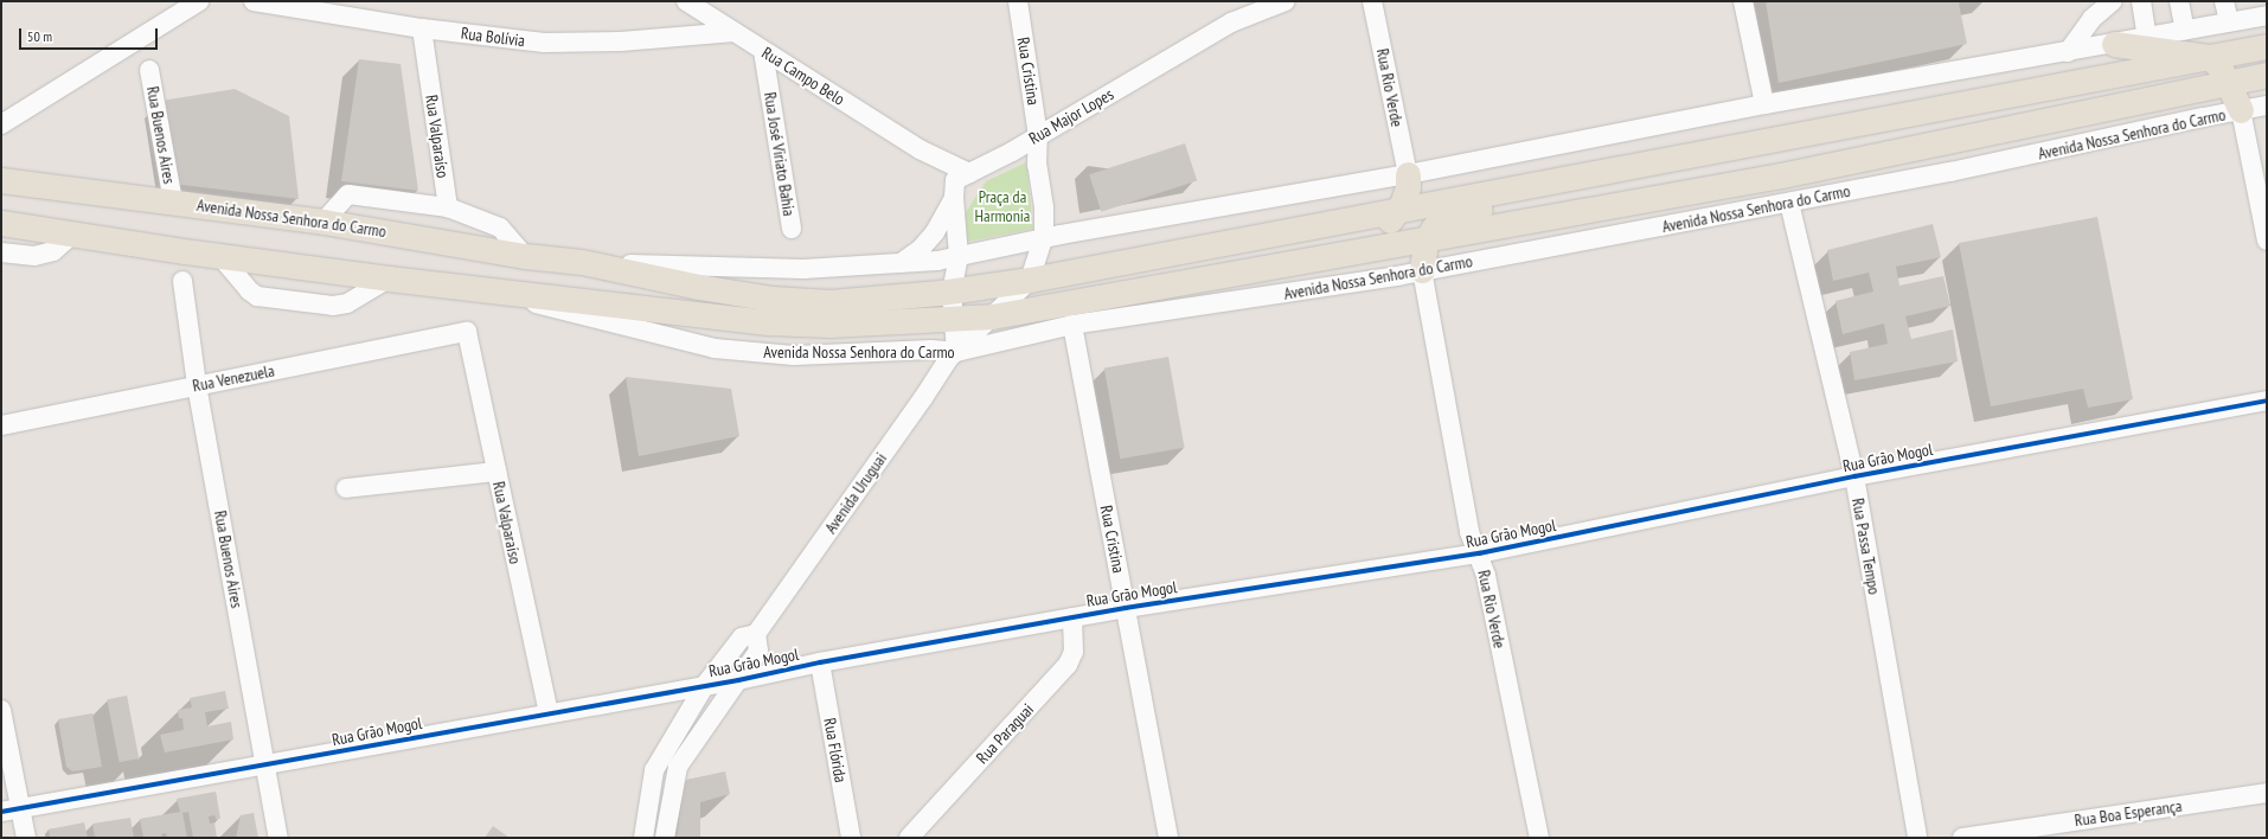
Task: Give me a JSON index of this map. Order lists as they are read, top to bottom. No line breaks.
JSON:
{"streets":{"main road":["Avenida Nossa Senhora do Carmo"],"street":["Rua Bolívia","Rua Cristina","Rua Campo Belo","Rua Rio Verde","Rua Major Lopes","Rua Buenos Aires","Rua Valparaíso","Rua José Viriato Bahia","Rua Venezuela","Rua Grão Mogol","Avenida Uruguai","Rua Passa Tempo","Rua Paraguai","Rua Flórida","Rua Boa Esperança"]},"crossings":[["Rua Bolívia","Rua Campo Belo"],["Rua Bolívia","Rua Valparaíso"],["Rua Cristina","Rua Major Lopes"],["Rua Cristina","Avenida Nossa Senhora do Carmo"],["Rua Cristina","Rua Grão Mogol"],["Rua Cristina","Avenida Uruguai"],["Rua Campo Belo","Rua Major Lopes"],["Rua Campo Belo","Rua José Viriato Bahia"],["Rua Rio Verde","Avenida Nossa Senhora do Carmo"],["Rua Rio Verde","Rua Grão Mogol"],["Avenida Nossa Senhora do Carmo","Rua Buenos Aires"],["Avenida Nossa Senhora do Carmo","Avenida Uruguai"],["Avenida Nossa Senhora do Carmo","Rua Passa Tempo"],["Rua Buenos Aires","Rua Venezuela"],["Rua Buenos Aires","Rua Grão Mogol"],["Rua Valparaíso","Rua Venezuela"],["Rua Valparaíso","Rua Grão Mogol"],["Rua Grão Mogol","Avenida Uruguai"],["Rua Grão Mogol","Rua Passa Tempo"],["Rua Grão Mogol","Rua Paraguai"],["Rua Grão Mogol","Rua Flórida"]],"parks":["Praça da Harmonia"],"scale_bar":"50 m"}
